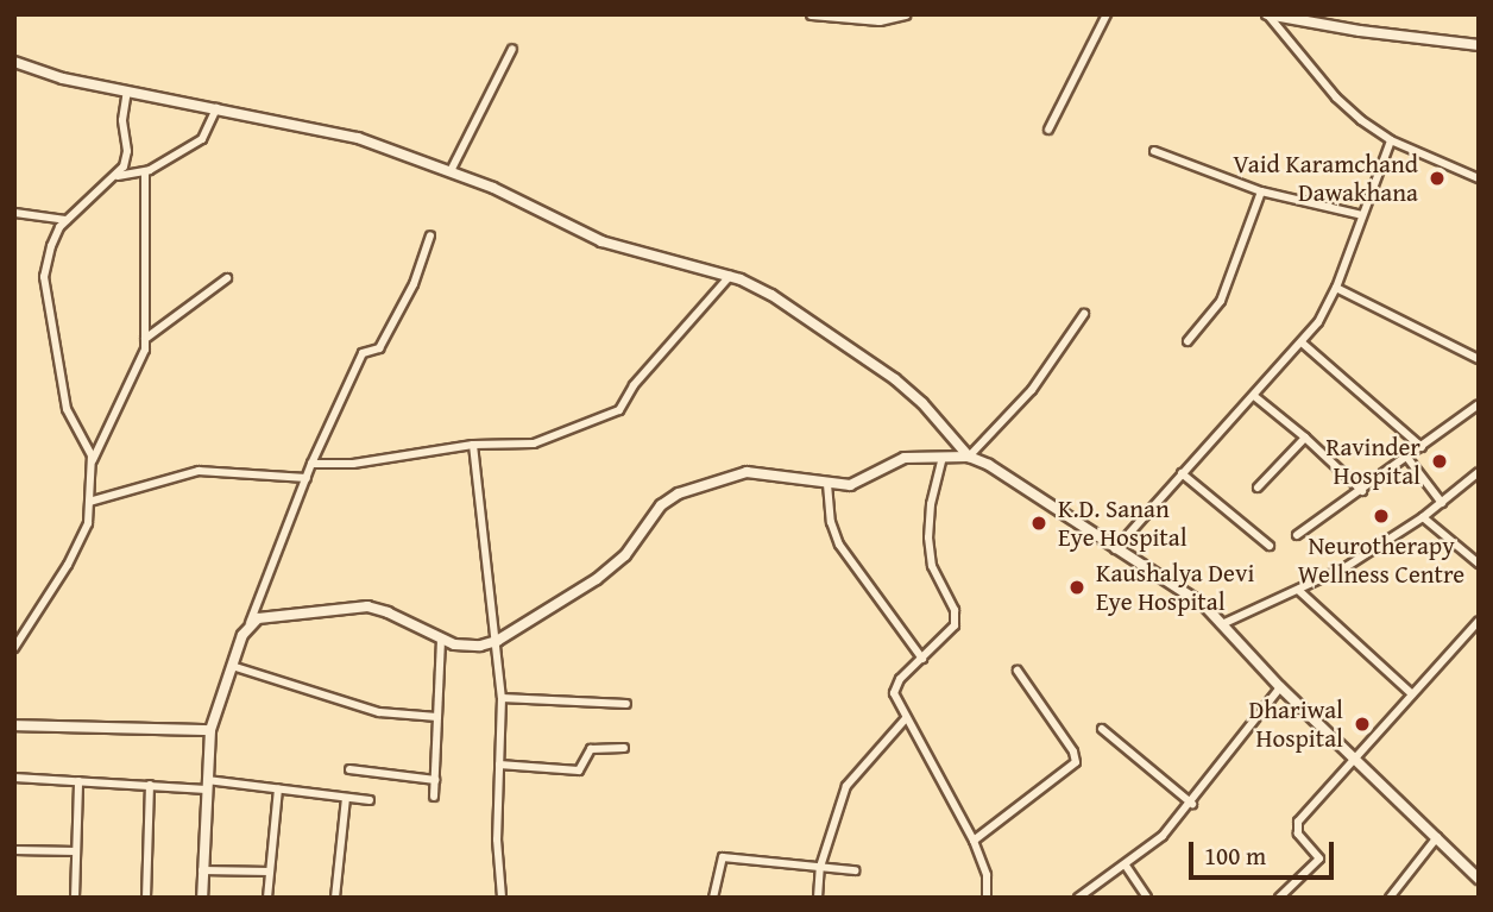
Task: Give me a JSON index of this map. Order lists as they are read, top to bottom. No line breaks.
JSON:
{"places":["Vaid Karamchand Dawakhana","Ravinder Hospital","Neurotherapy Wellness Centre","K.D. Sanan Eye Hospital","Kaushalya Devi Eye Hospital","Dhariwal Hospital"],"scale_bar":"100 m"}
